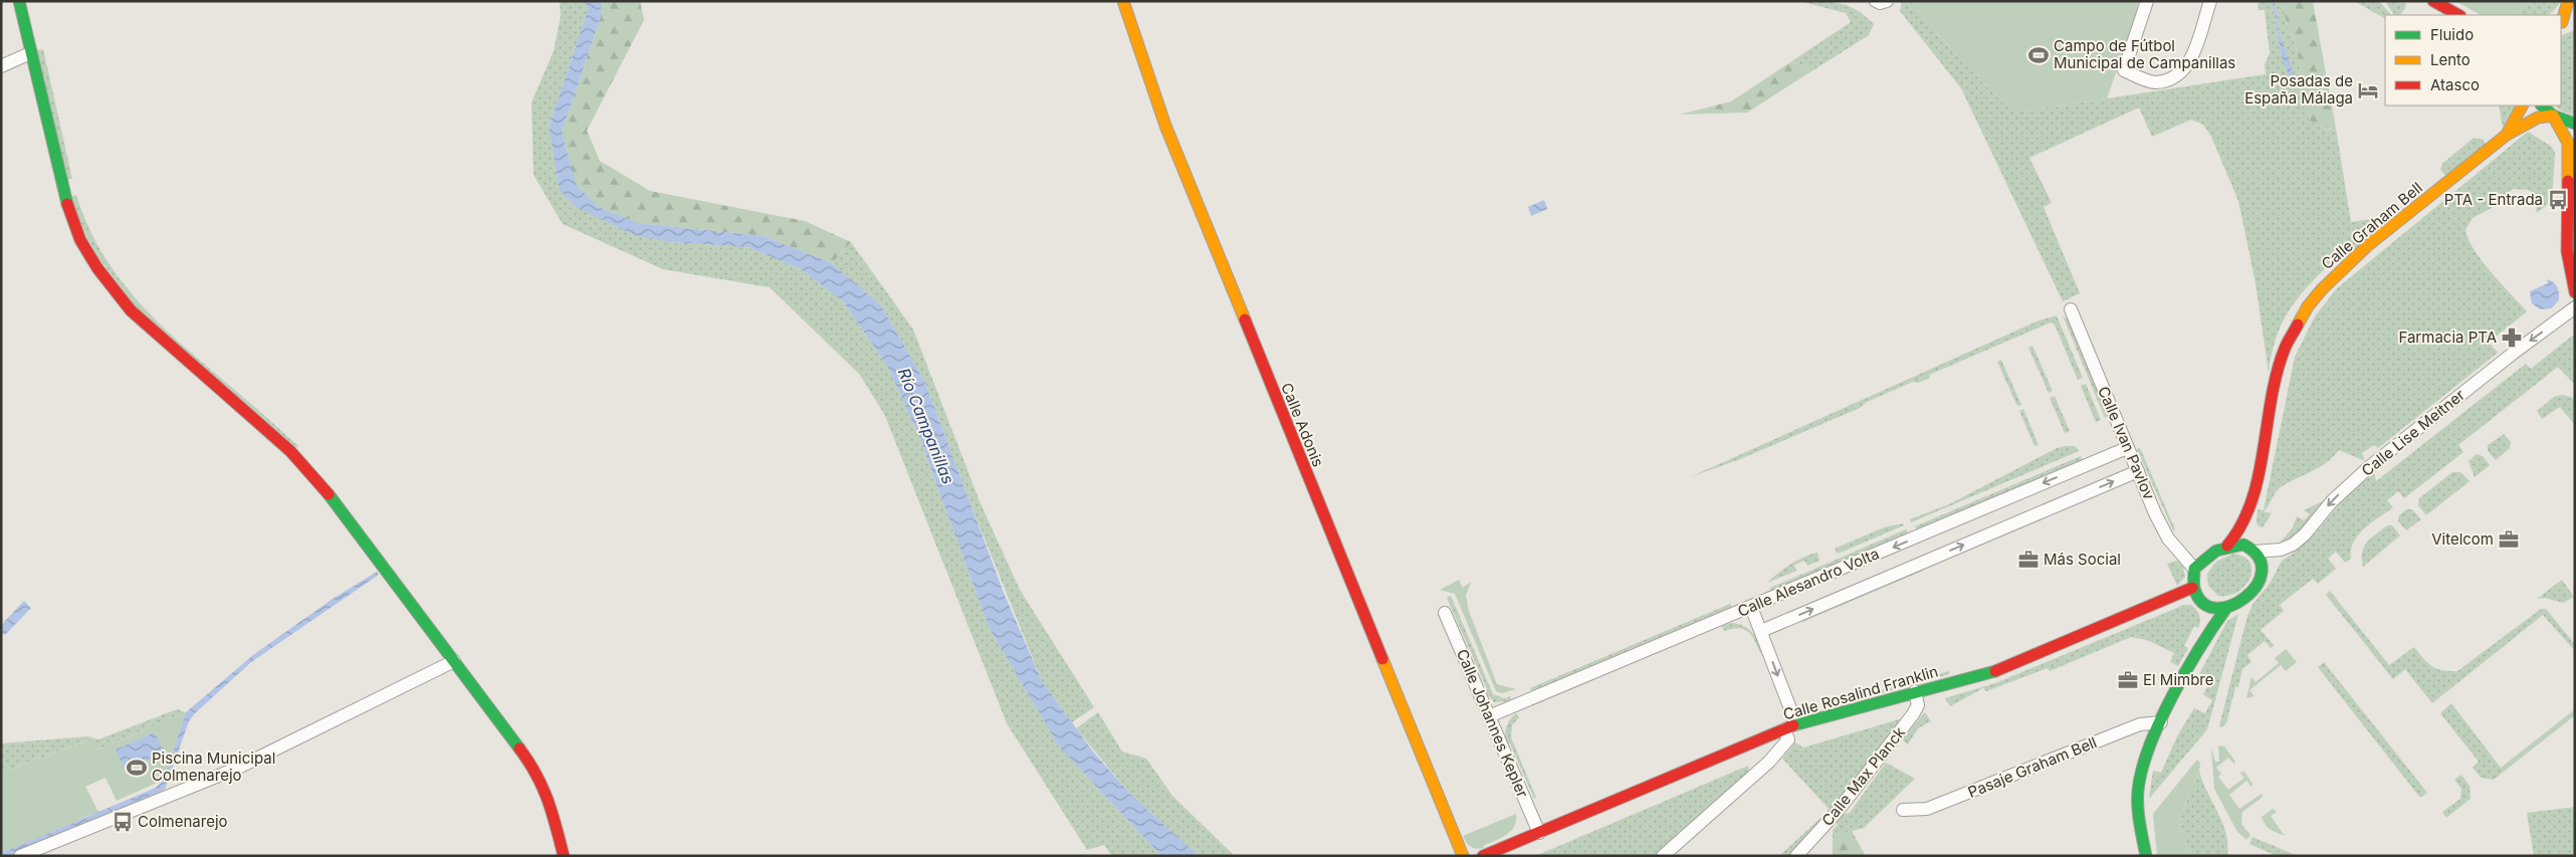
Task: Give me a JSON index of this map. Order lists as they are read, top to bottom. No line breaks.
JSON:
{"streets":{"street":["Calle Graham Bell","Calle Adonis","Calle Lise Meitner","Calle Ivan Pavlov","Calle Alesandro Volta","Calle Rosalind Franklin","Calle Johannes Kepler","Pasaje Graham Bell","Calle Max Planck"]},"crossings":[["Calle Graham Bell","Calle Lise Meitner"],["Calle Graham Bell","Calle Ivan Pavlov"],["Calle Graham Bell","Calle Rosalind Franklin"],["Calle Lise Meitner","Calle Ivan Pavlov"],["Calle Lise Meitner","Calle Rosalind Franklin"],["Calle Ivan Pavlov","Calle Alesandro Volta"],["Calle Ivan Pavlov","Calle Rosalind Franklin"],["Calle Alesandro Volta","Calle Johannes Kepler"],["Calle Rosalind Franklin","Calle Johannes Kepler"],["Calle Rosalind Franklin","Calle Max Planck"]],"one_way":["Calle Lise Meitner"],"water":["Río Campanillas"],"places":{"sports":["Campo de Fútbol Municipal de Campanillas","Piscina Municipal Colmenarejo"],"hotel":["Posadas de España Málaga"],"bus stop":["PTA - Entrada","Colmenarejo"],"pharmacy":["Farmacia PTA"],"office":["Vitelcom","Más Social","El Mimbre"]},"legend":["Fluido","Lento","Atasco"]}
